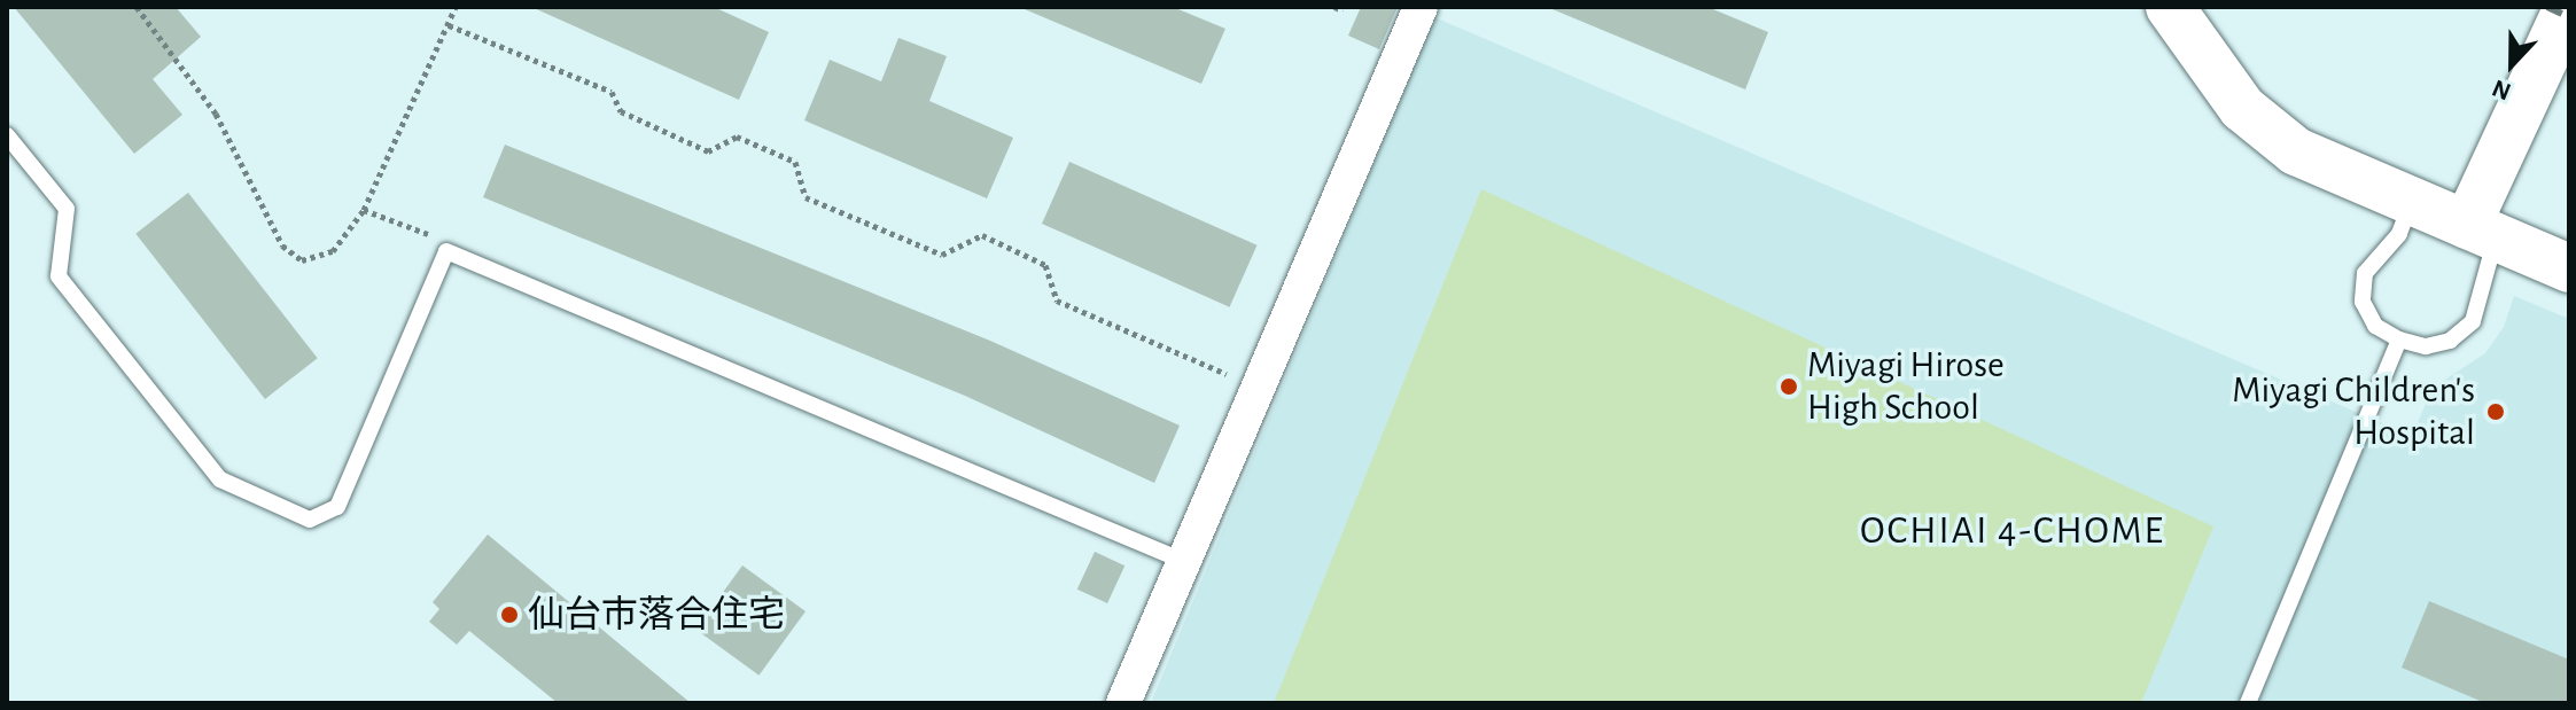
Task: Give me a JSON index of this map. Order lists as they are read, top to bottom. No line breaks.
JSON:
{"districts":["OCHIAI 4-CHOME"],"places":["Miyagi Hirose High School","Miyagi Children's Hospital","仙台市落合住宅"],"north":"bottom"}
